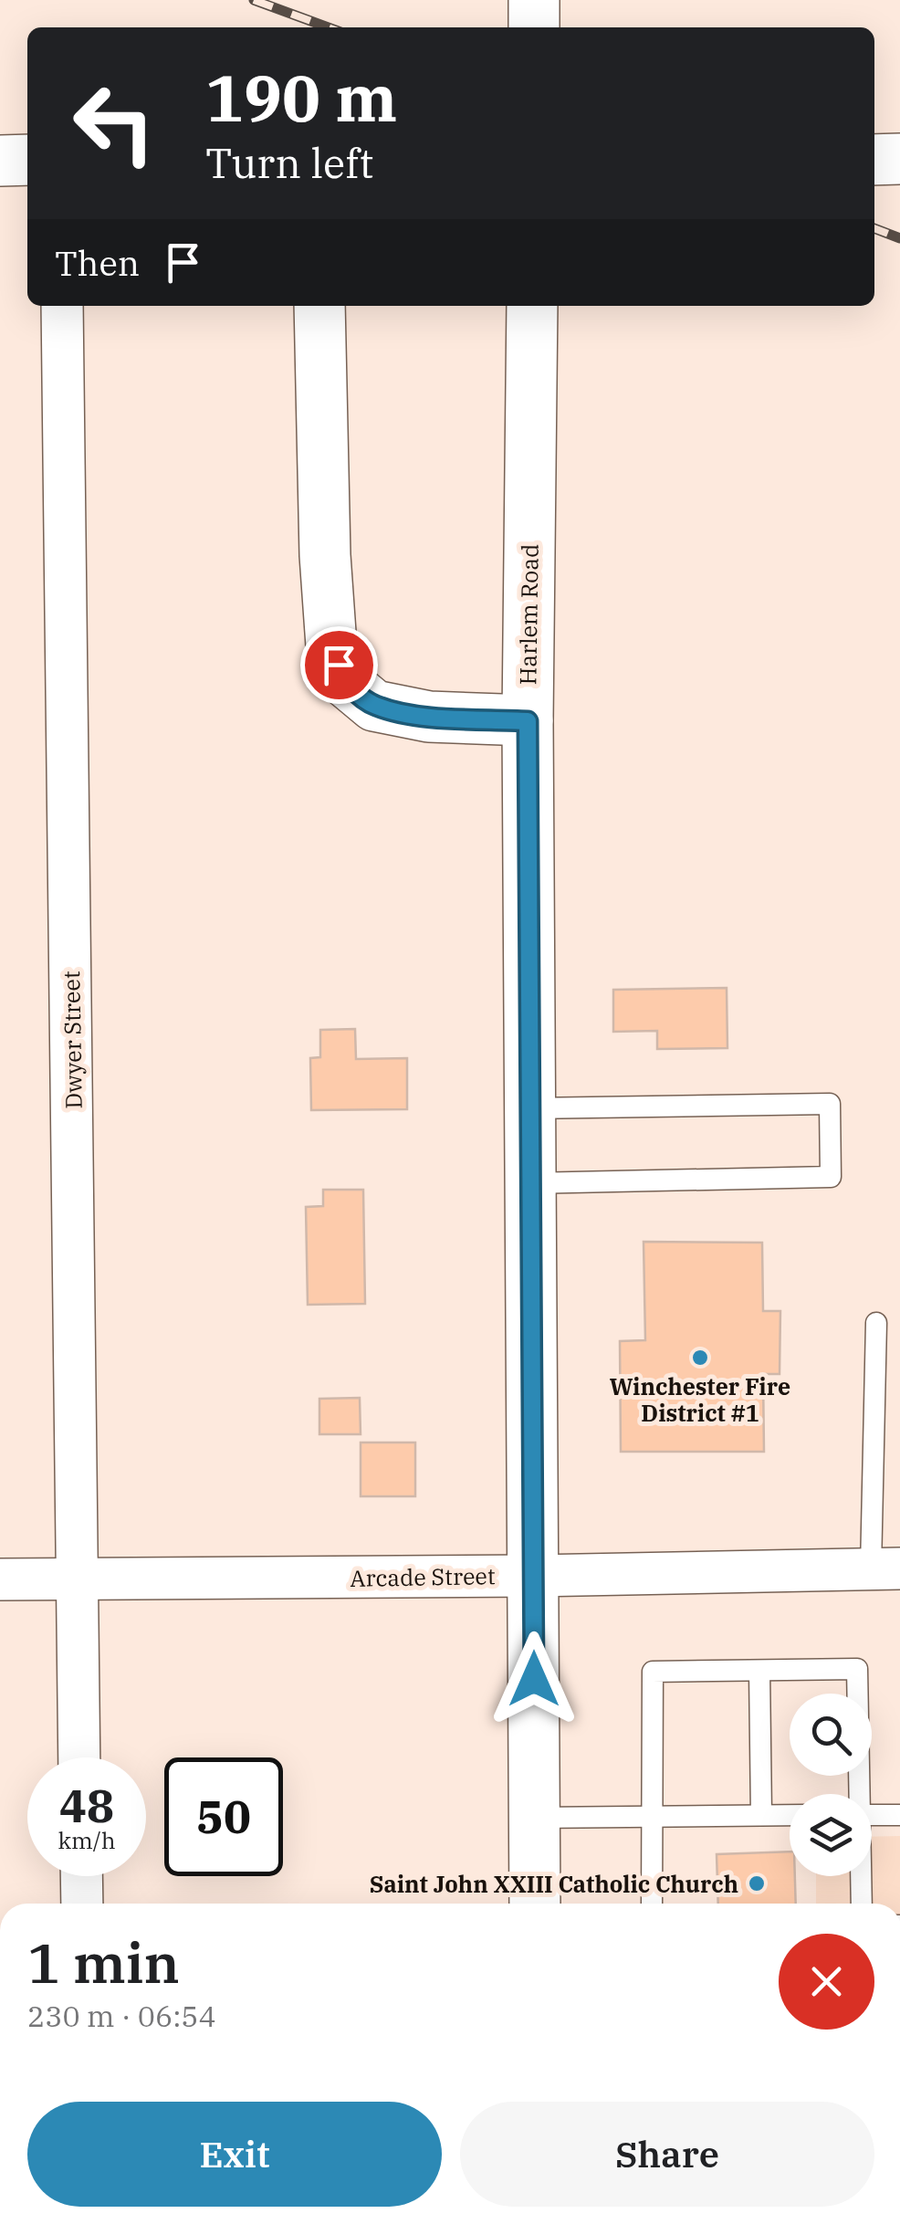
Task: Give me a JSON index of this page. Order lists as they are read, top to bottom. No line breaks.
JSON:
{"streets":{"main road":["Harlem Road"],"street":["Dwyer Street","Arcade Street"]},"crossings":[["Harlem Road","Arcade Street"],["Dwyer Street","Arcade Street"]],"places":["Winchester Fire District #1","Saint John XXIII Catholic Church"],"page":{"turn":["190 m","Turn left"],"then":"Then","speed":"48 km/h","limit":"50","heading":["1 min","230 m · 06:54"],"buttons":["Exit","Share"]}}
